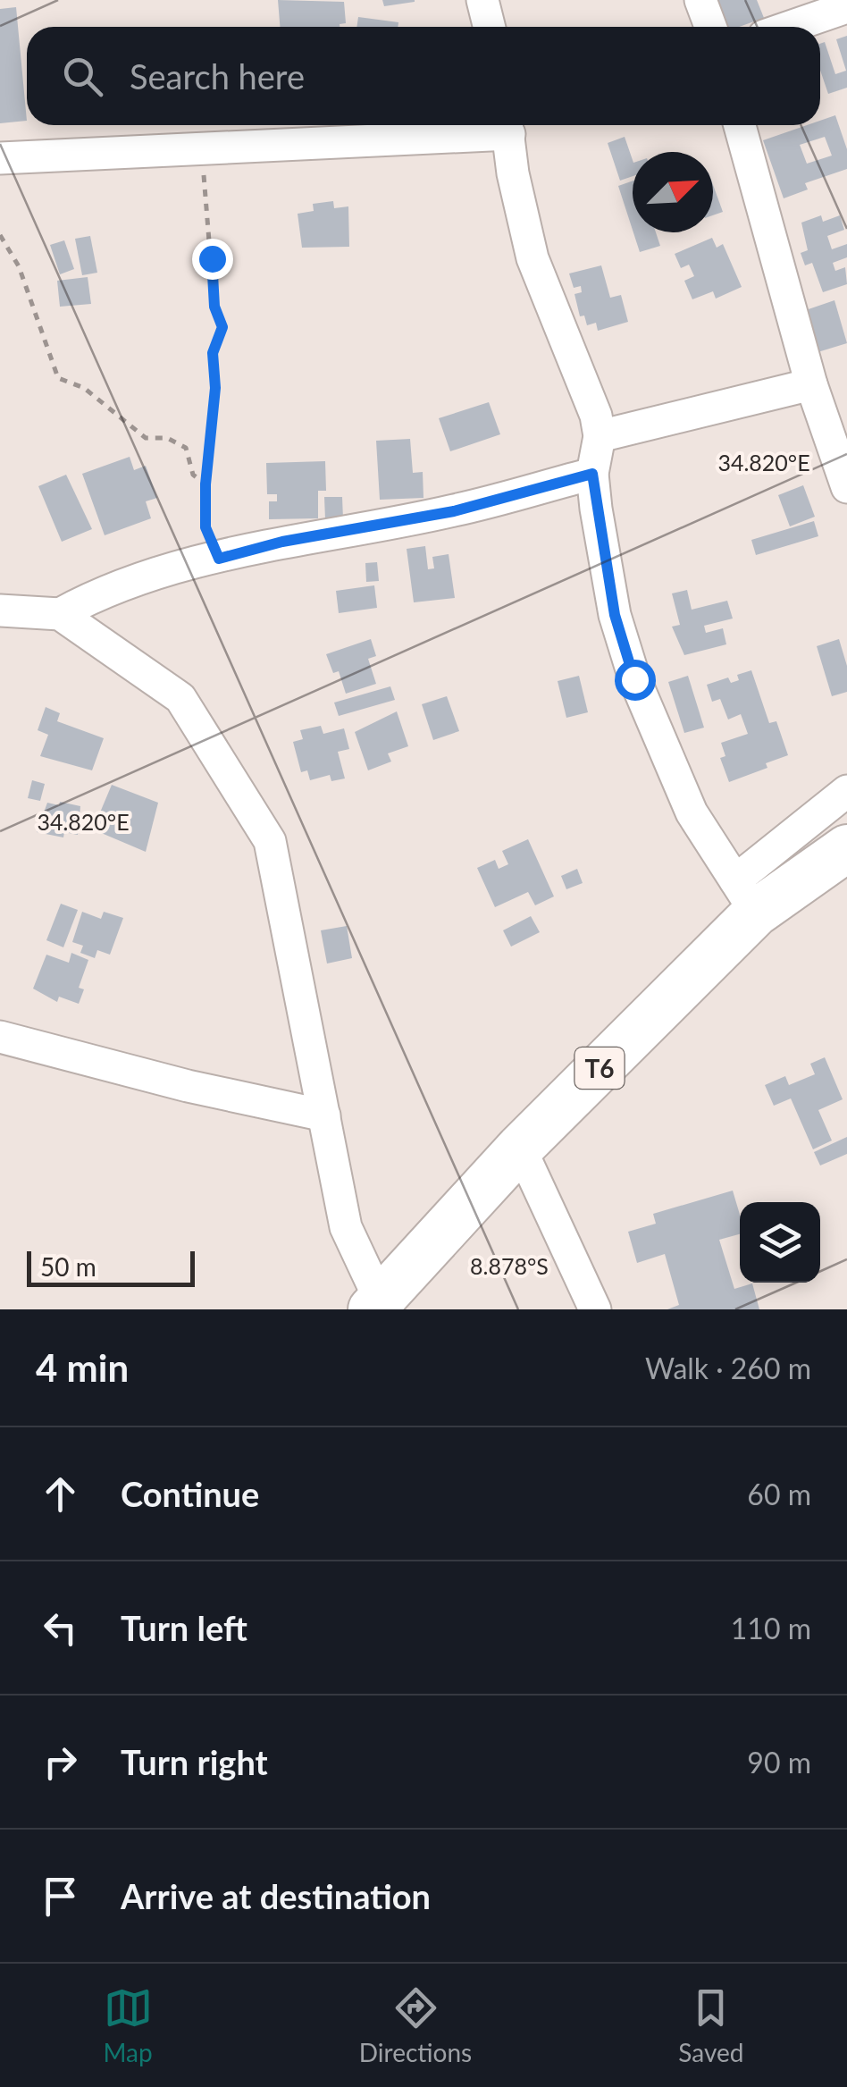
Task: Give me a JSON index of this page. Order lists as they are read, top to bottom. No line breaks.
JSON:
{"streets":{"highway":["T6"]},"scale_bar":"50 m","north":"top right","page":{"search":"Search here","scale":"50 m","heading":["4 min","Walk · 260 m"],"list":[["Continue","60 m"],["Turn left","110 m"],["Turn right","90 m"],"Arrive at destination"],"nav":["Map","Directions","Saved"]},"coordinates":["34.820°E","8.878°S"]}
